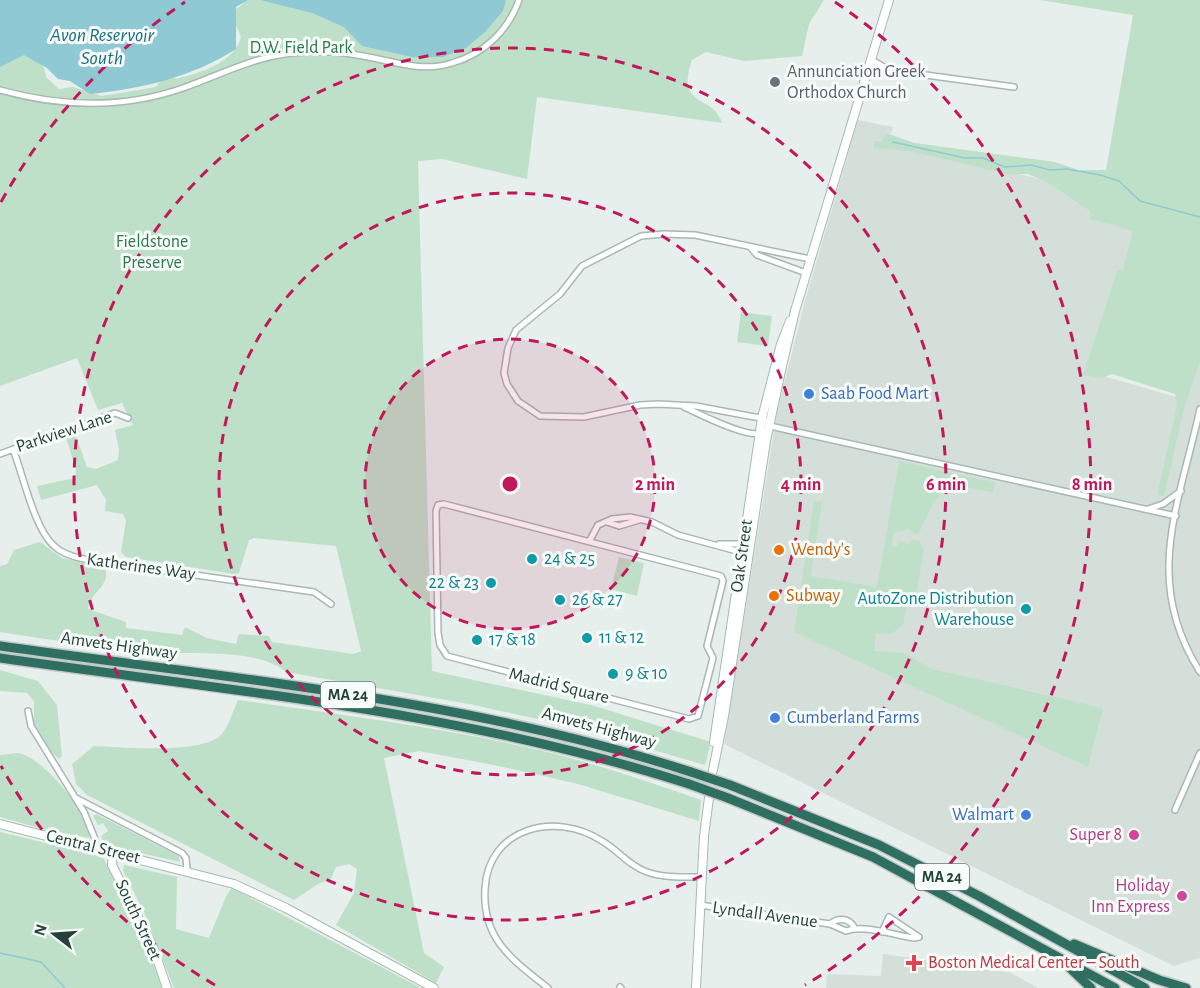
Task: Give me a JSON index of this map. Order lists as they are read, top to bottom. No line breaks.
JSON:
{"streets":{"highway":["Amvets Highway","MA 24"],"main road":["Oak Street","Central Street","South Street"],"street":["Parkview Lane","Katherines Way","Madrid Square","Lyndall Avenue"]},"crossings":[["Parkview Lane","Katherines Way"],["Oak Street","Lyndall Avenue"],["Central Street","South Street"]],"water":["Avon Reservoir South"],"parks":["D.W. Field Park","Fieldstone Preserve"],"places":{"other":["Annunciation Greek Orthodox Church","Saab Food Mart","Wendy's","24 & 25","22 & 23","Subway","26 & 27","AutoZone Distribution Warehouse","11 & 12","17 & 18","9 & 10","Cumberland Farms","Walmart","Super 8","Holiday Inn Express"],"health":["Boston Medical Center – South"]},"north":"left","rings":["2 min","4 min","6 min","8 min"]}
